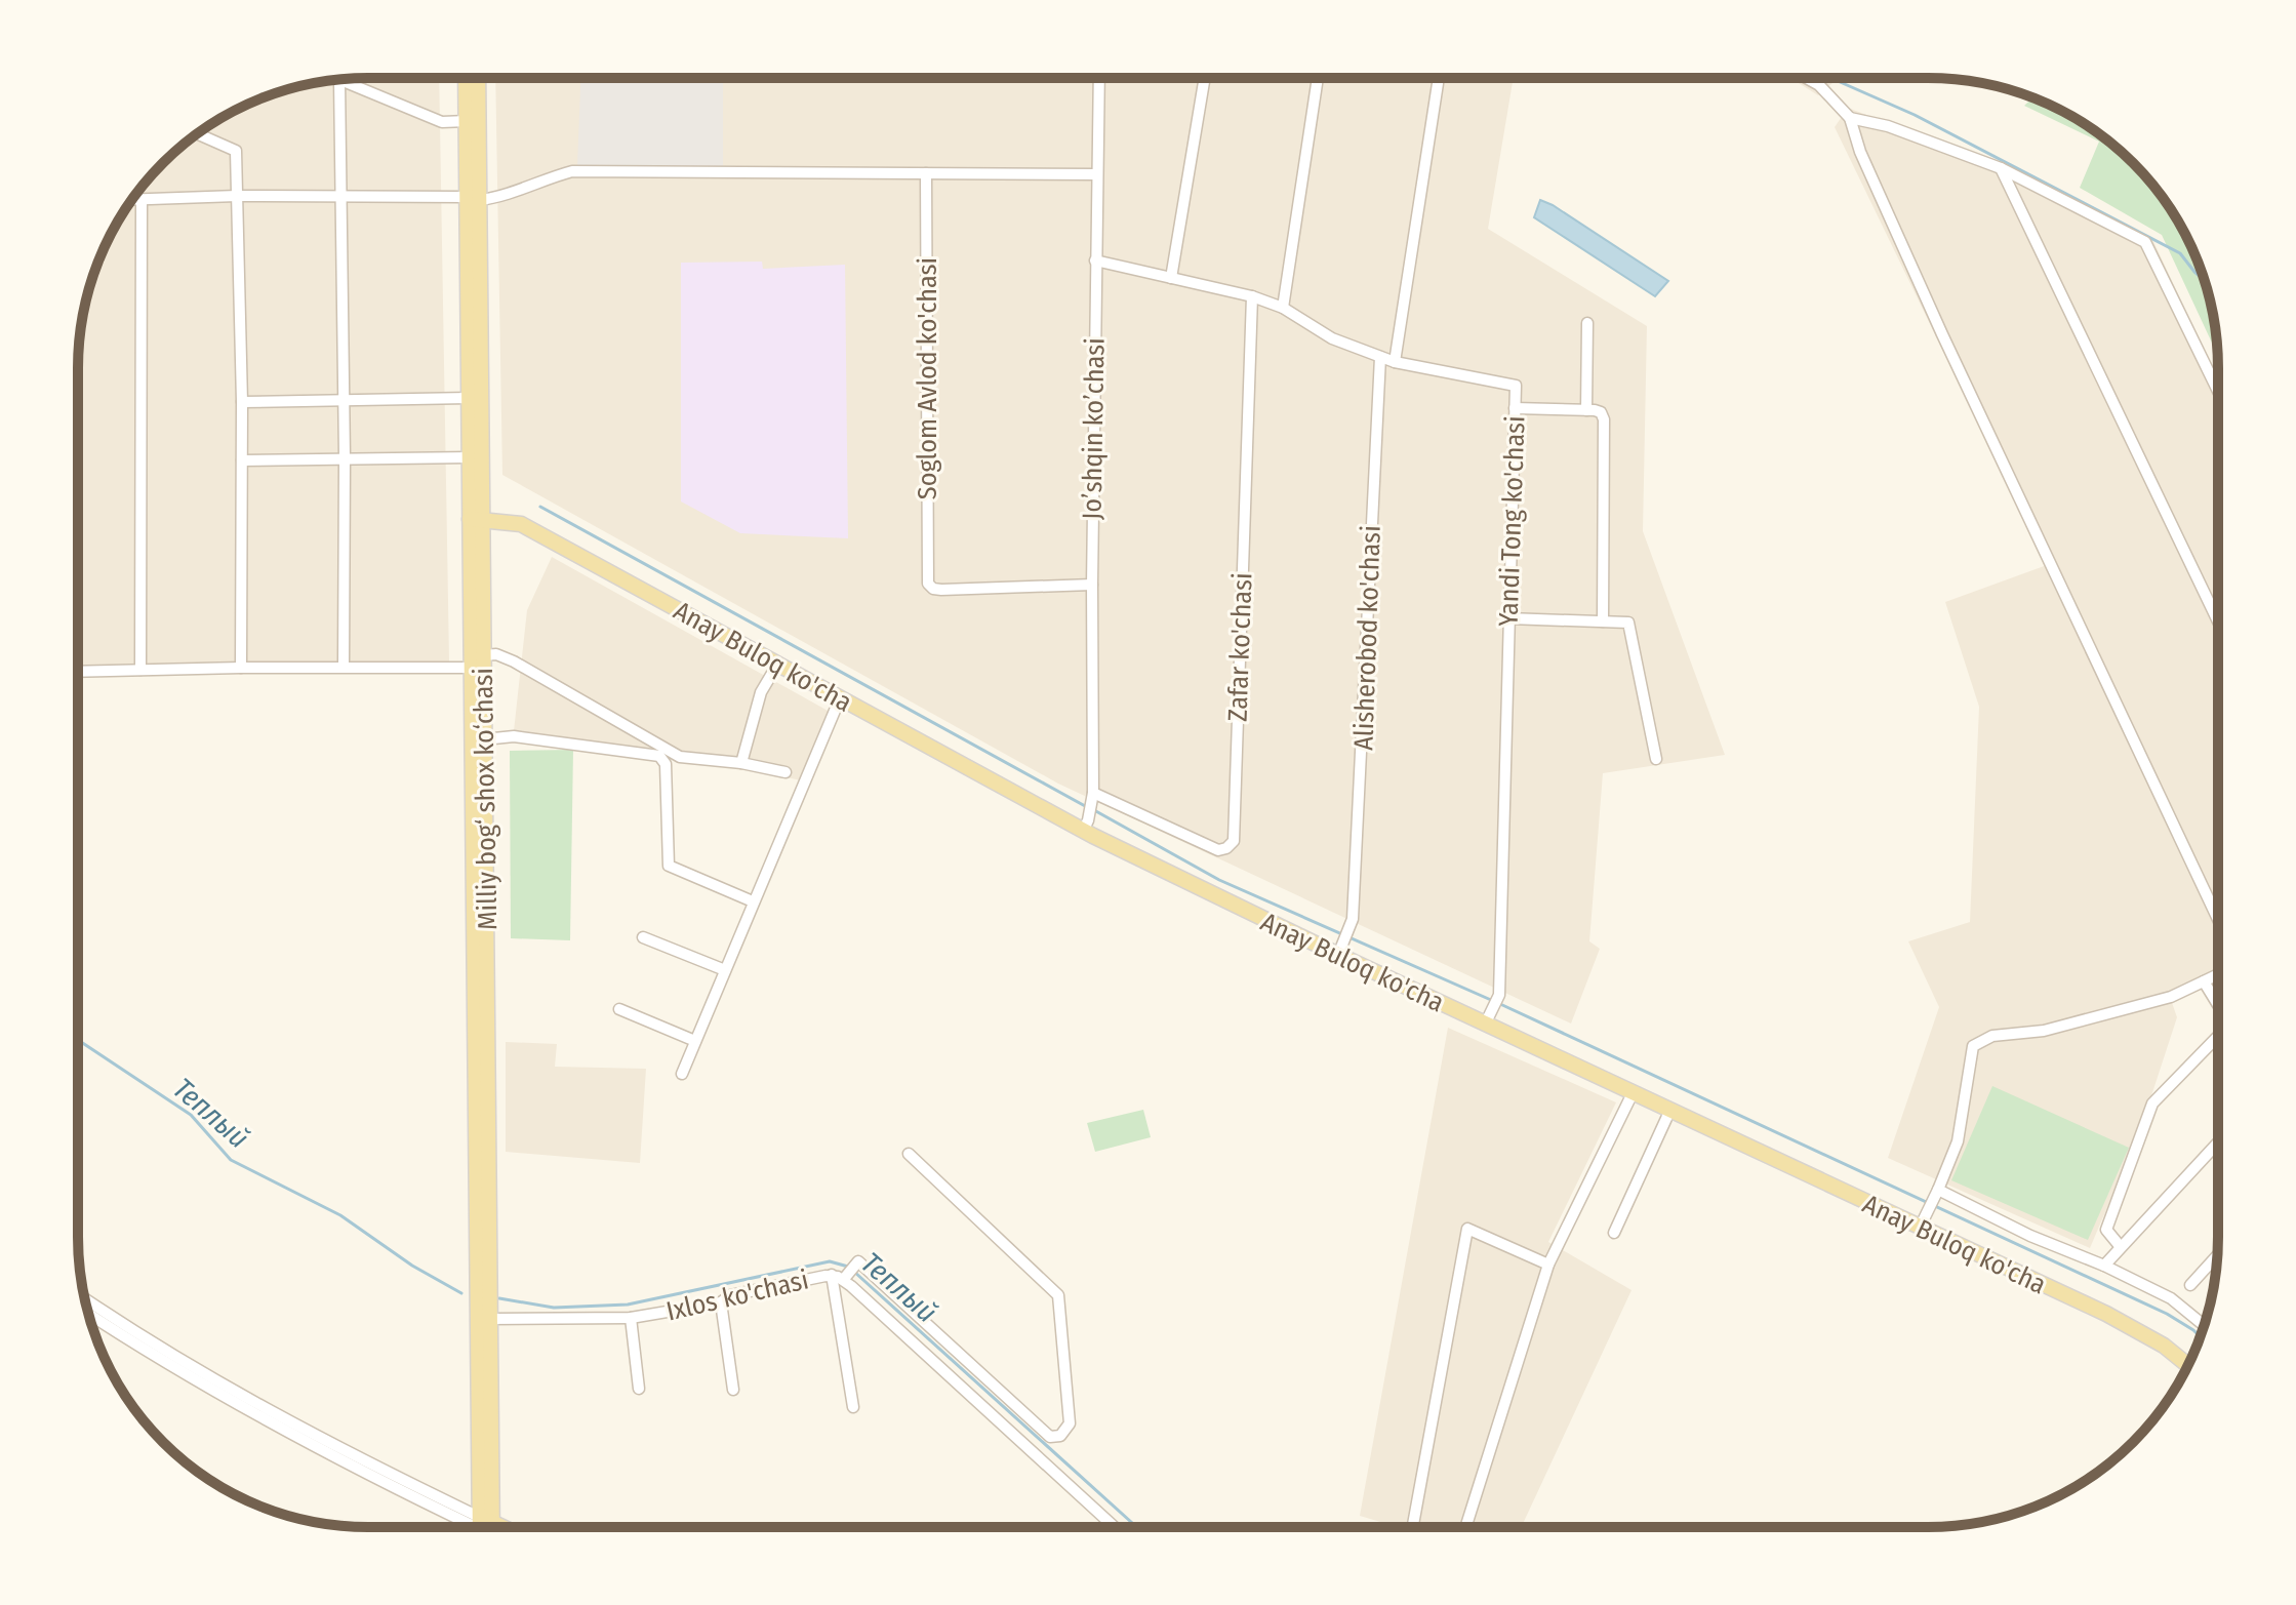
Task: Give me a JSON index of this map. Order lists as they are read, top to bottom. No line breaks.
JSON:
{"streets":{"main road":["Anay Buloq ko'cha","Milliy bog‘ shox ko‘chasi"],"street":["Soglom Avlod ko'chasi","Joʼshqin koʼchasi","Yandi Tong ko'chasi","Alisherobod ko'chasi","Zafar ko'chasi","Ixlos ko'chasi"]},"crossings":[["Soglom Avlod ko'chasi","Joʼshqin koʼchasi"],["Joʼshqin koʼchasi","Yandi Tong ko'chasi"],["Joʼshqin koʼchasi","Zafar ko'chasi"],["Joʼshqin koʼchasi","Anay Buloq ko'cha"],["Yandi Tong ko'chasi","Alisherobod ko'chasi"],["Yandi Tong ko'chasi","Zafar ko'chasi"],["Yandi Tong ko'chasi","Anay Buloq ko'cha"],["Alisherobod ko'chasi","Anay Buloq ko'cha"],["Anay Buloq ko'cha","Milliy bog‘ shox ko‘chasi"],["Milliy bog‘ shox ko‘chasi","Ixlos ko'chasi"]],"water":["Теплый"]}
